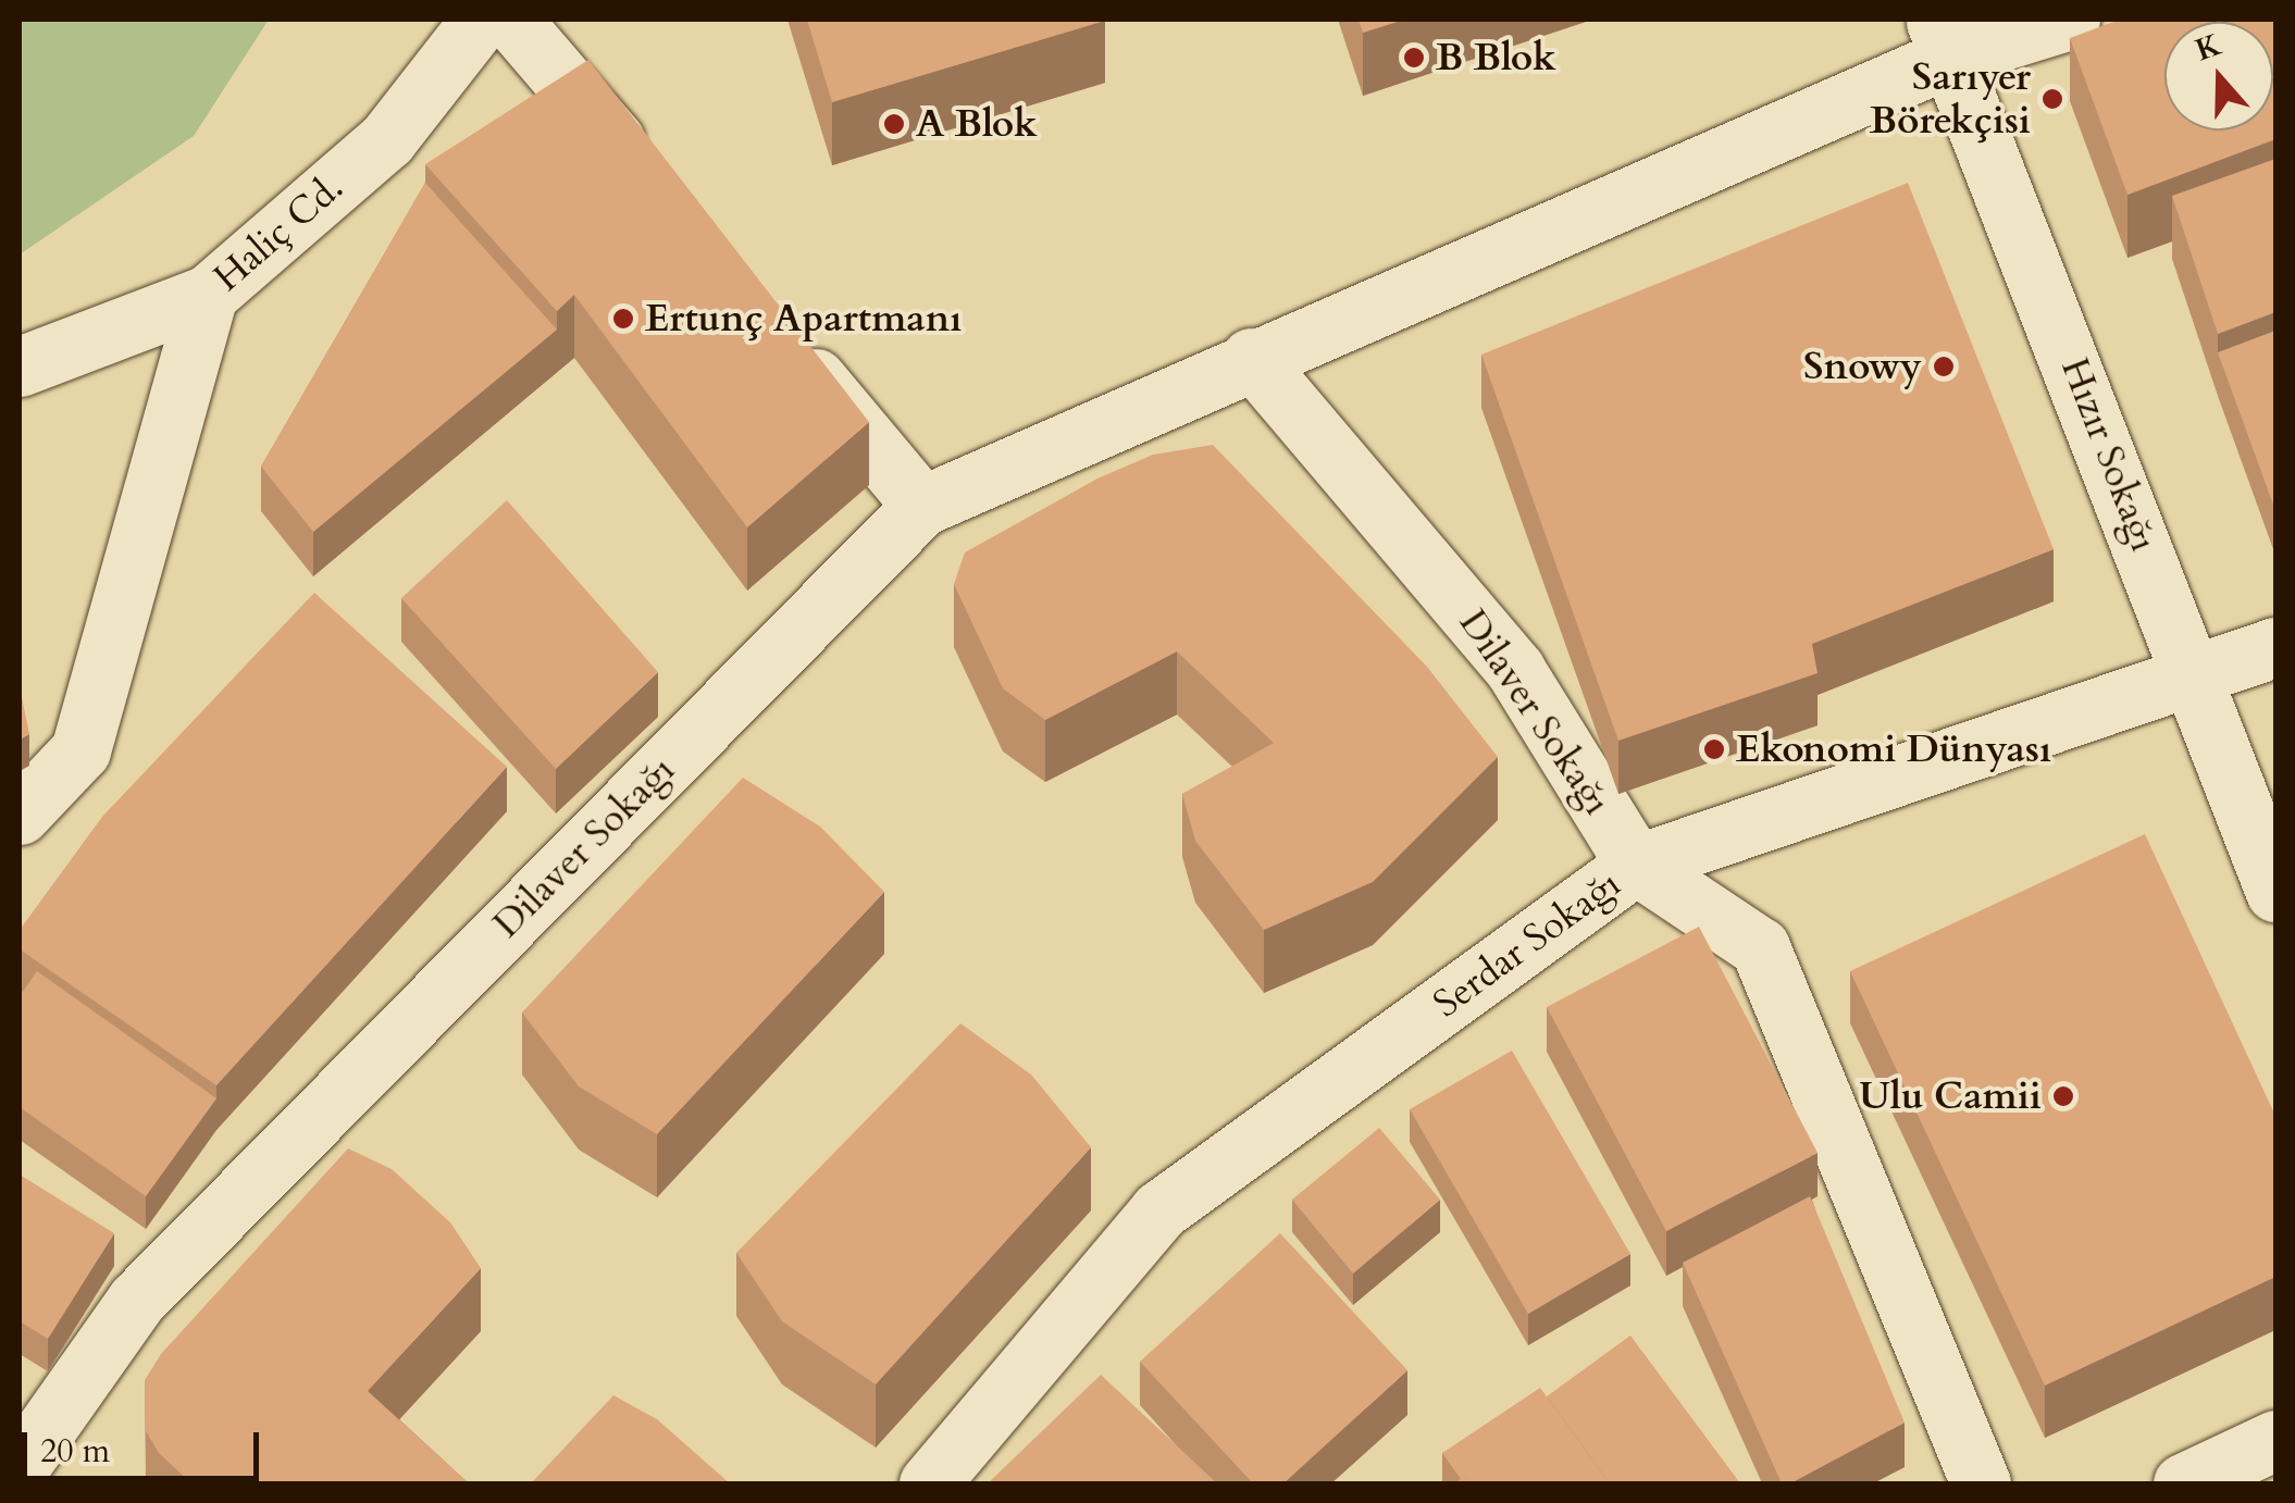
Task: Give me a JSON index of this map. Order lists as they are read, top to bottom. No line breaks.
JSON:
{"streets":{"street":["Haliç Cd.","Hızır Sokağı","Dilaver Sokağı","Serdar Sokağı"]},"crossings":[["Hızır Sokağı","Dilaver Sokağı"],["Hızır Sokağı","Serdar Sokağı"],["Dilaver Sokağı","Serdar Sokağı"]],"places":["B Blok","Sarıyer Börekçisi","A Blok","Ertunç Apartmanı","Snowy","Ekonomi Dünyası","Ulu Camii"],"scale_bar":"20 m","north":"top"}
